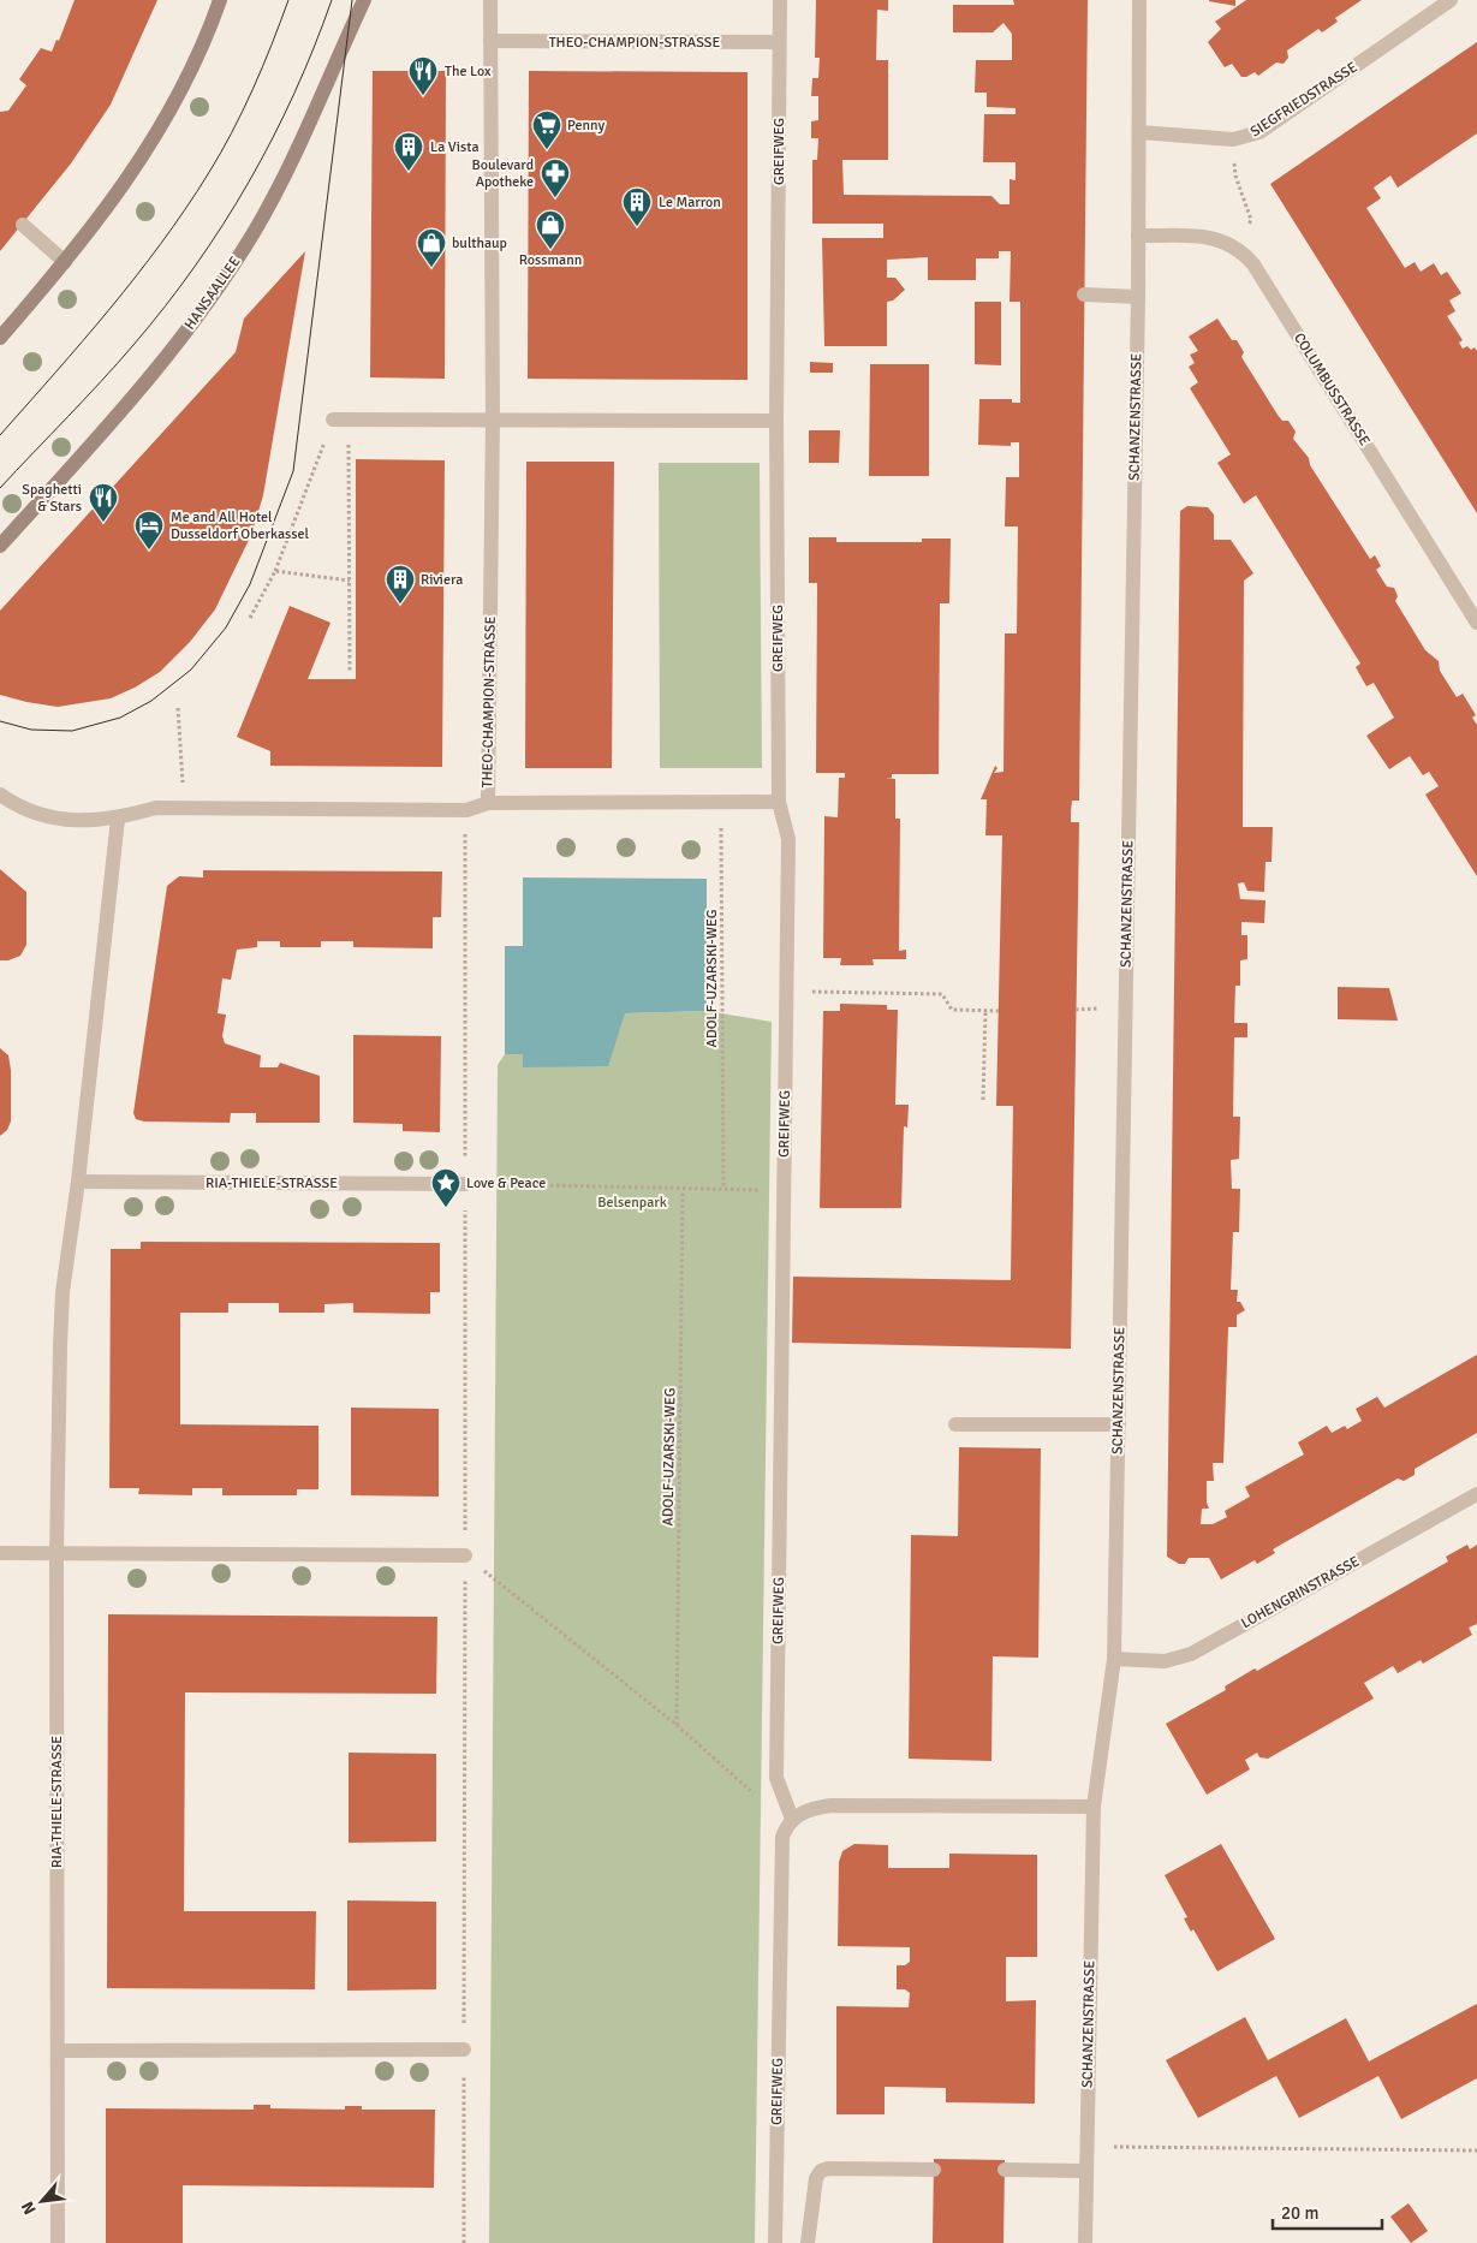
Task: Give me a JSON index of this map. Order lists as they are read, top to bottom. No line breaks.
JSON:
{"streets":{"street":["THEO-CHAMPION-STRASSE","SIEGFRIEDSTRASSE","GREIFWEG","HANSAALLEE","COLUMBUSSTRASSE","SCHANZENSTRASSE","RIA-THIELE-STRASSE","LOHENGRINSTRASSE"],"path":["ADOLF-UZARSKI-WEG"]},"crossings":[["THEO-CHAMPION-STRASSE","GREIFWEG"],["THEO-CHAMPION-STRASSE","ADOLF-UZARSKI-WEG"],["SIEGFRIEDSTRASSE","SCHANZENSTRASSE"],["COLUMBUSSTRASSE","SCHANZENSTRASSE"],["SCHANZENSTRASSE","LOHENGRINSTRASSE"]],"parks":["Belsenpark"],"places":{"restaurant":["The Lox","Spaghetti & Stars"],"supermarket":["Penny"],"building":["La Vista","Le Marron","Riviera"],"pharmacy":["Boulevard Apotheke"],"shop":["Rossmann","bulthaup"],"hotel":["Me and All Hotel Dusseldorf Oberkassel"],"place":["Love & Peace"]},"scale_bar":"20 m","north":"bottom left"}
